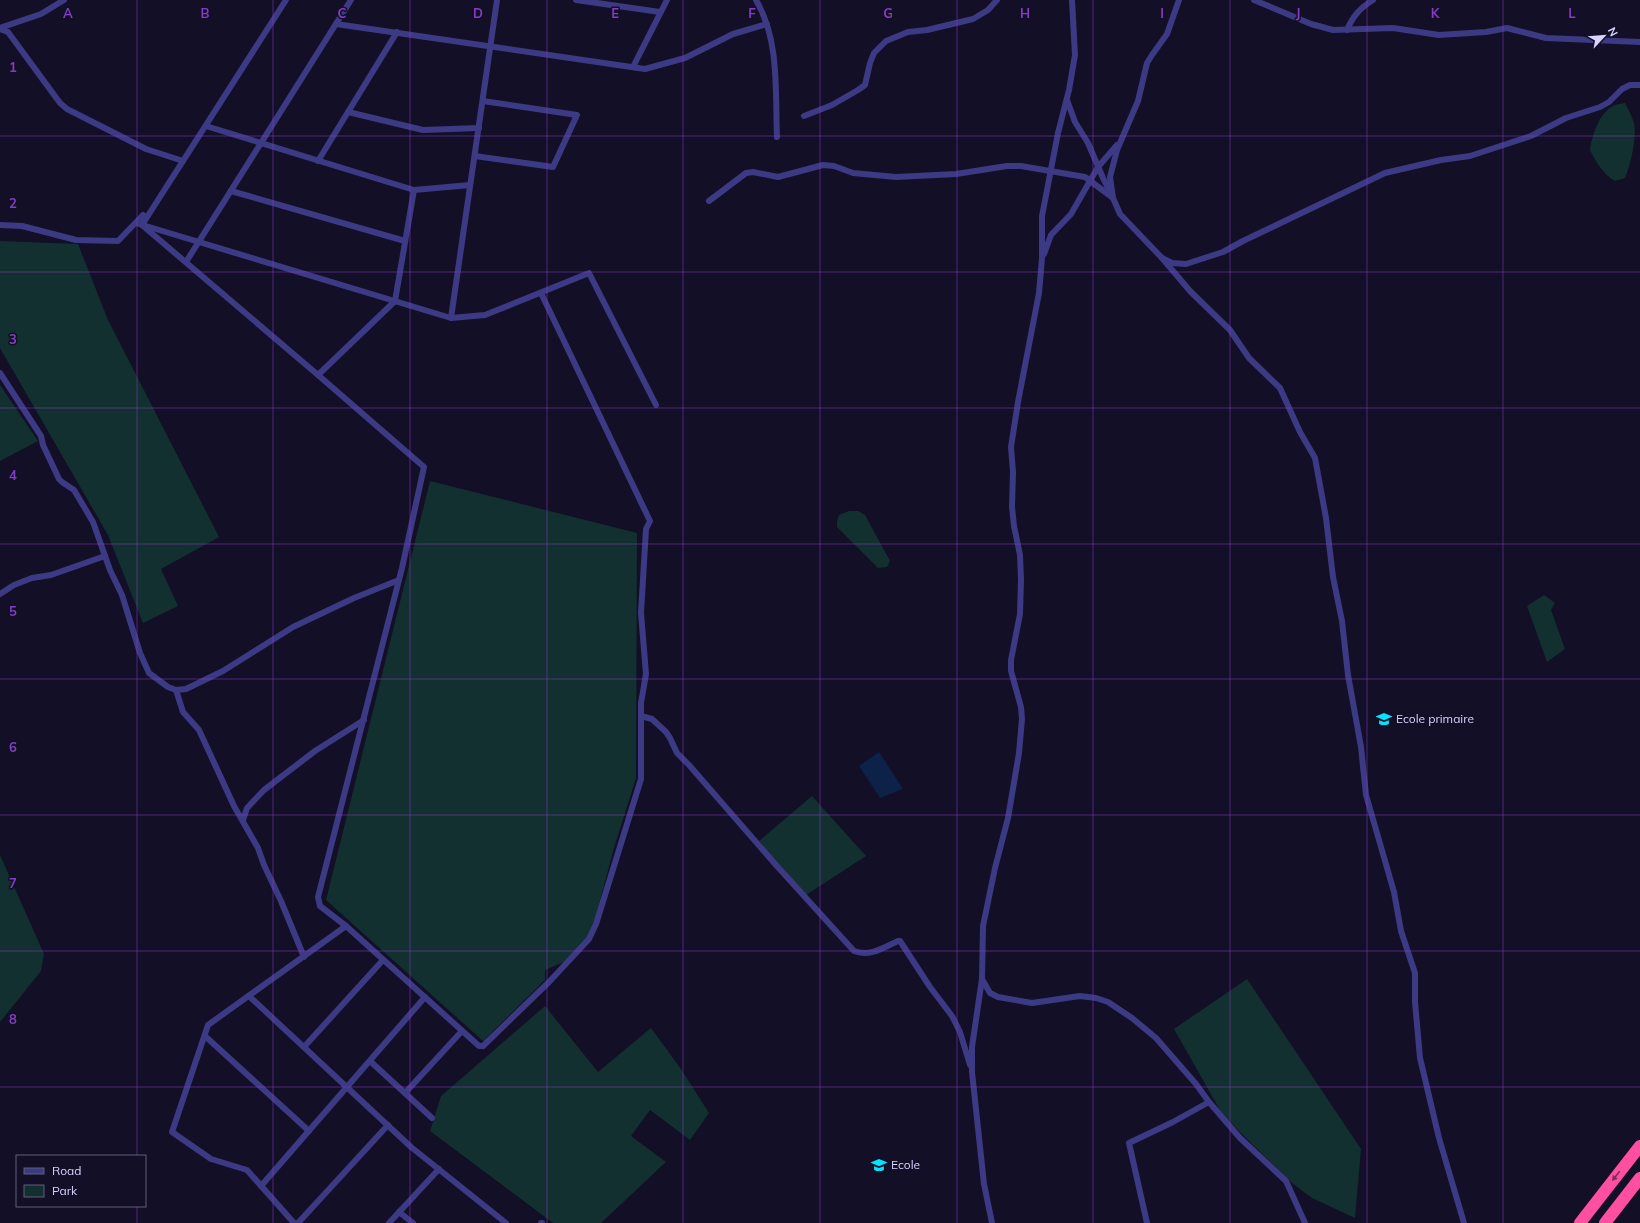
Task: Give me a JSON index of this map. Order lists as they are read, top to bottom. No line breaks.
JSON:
{"places":{"school or university":["Ecole primaire","Ecole"]},"legend":["Road","Park"],"north":"top right","grid":{"columns":["A","B","C","D","E","F","G","H","I","J","K","L"],"rows":["1","2","3","4","5","6","7","8"]}}
